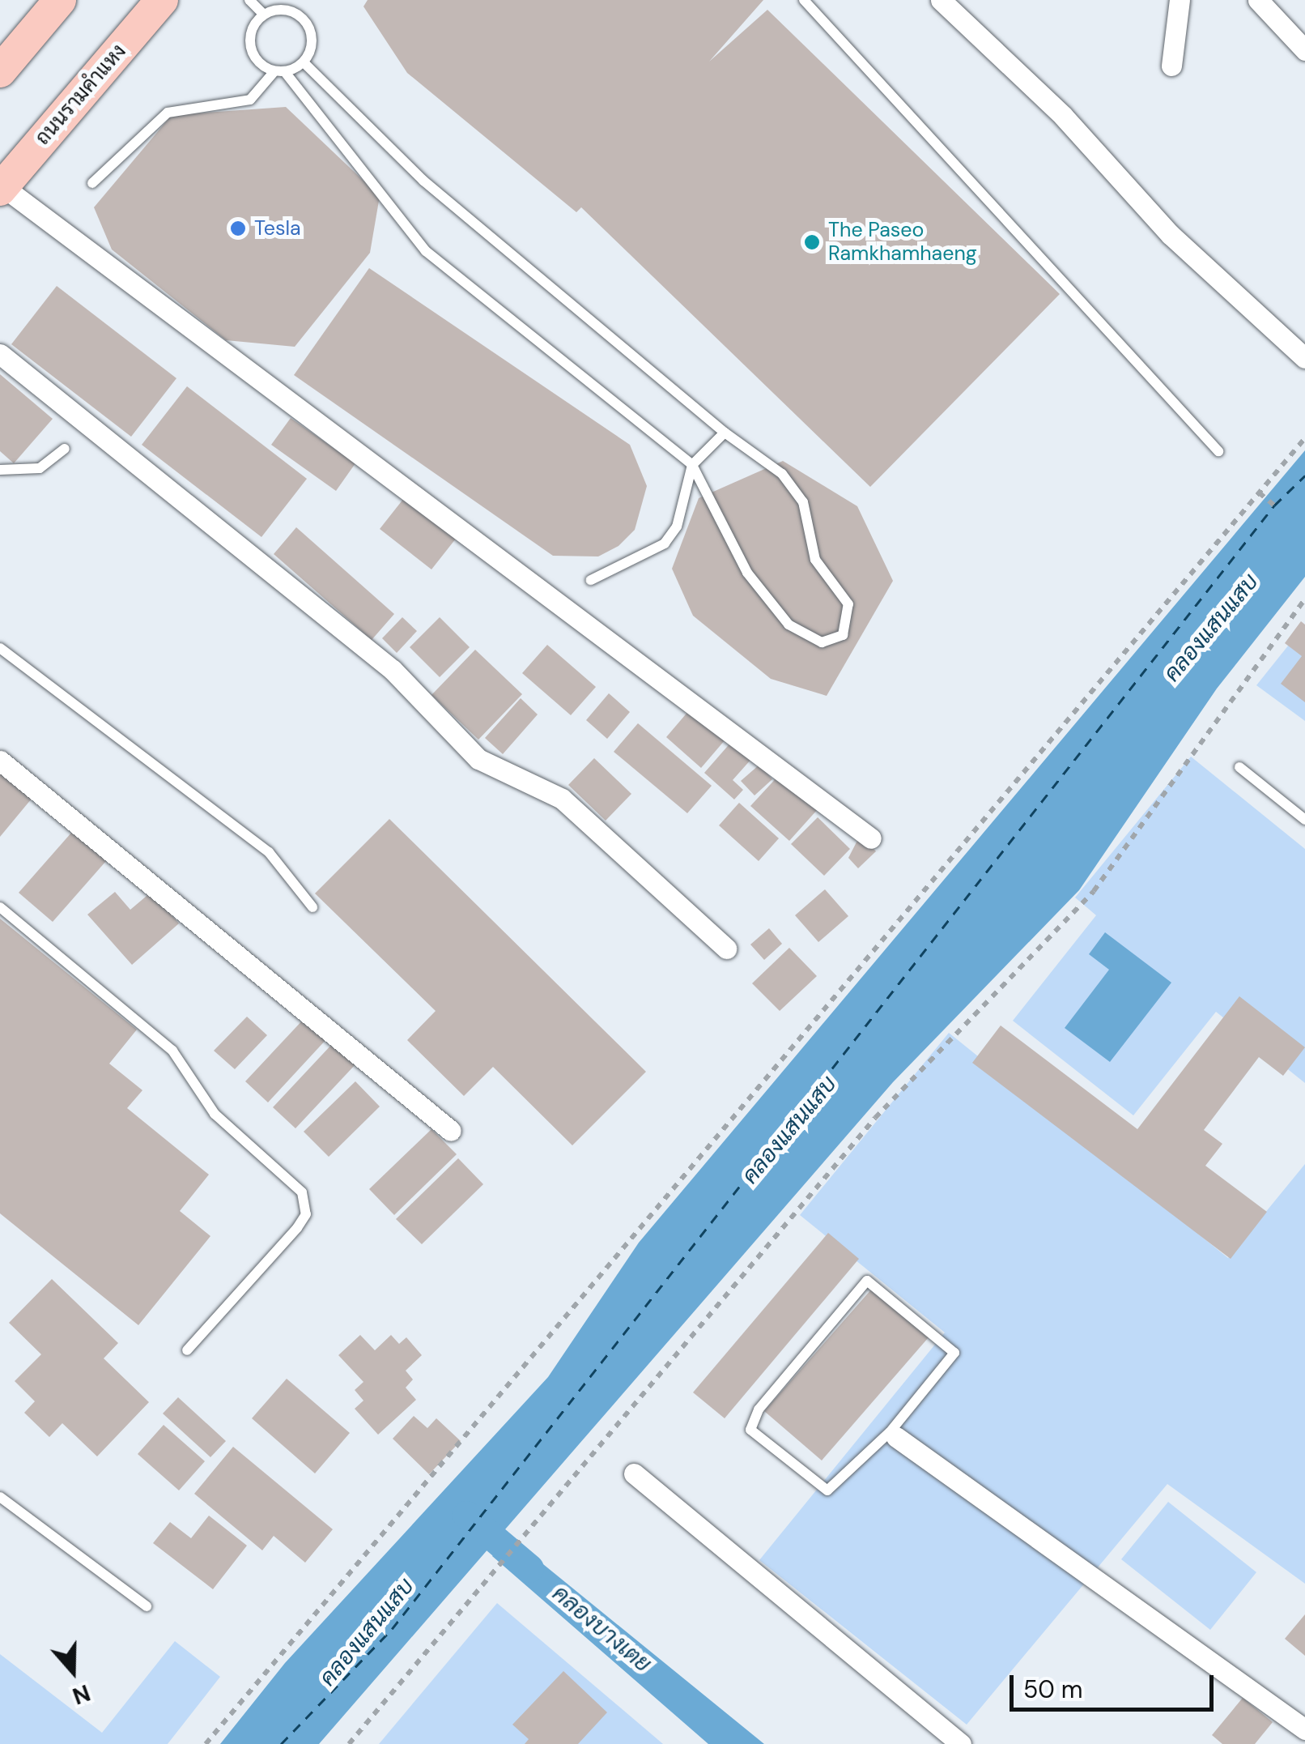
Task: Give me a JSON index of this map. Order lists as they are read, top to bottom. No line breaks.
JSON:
{"streets":{"main road":["ถนนรามคำแหง"]},"water":["คลองแสนแสบ","คลองบางเตย"],"places":["Tesla","The Paseo Ramkhamhaeng"],"scale_bar":"50 m","north":"bottom"}
